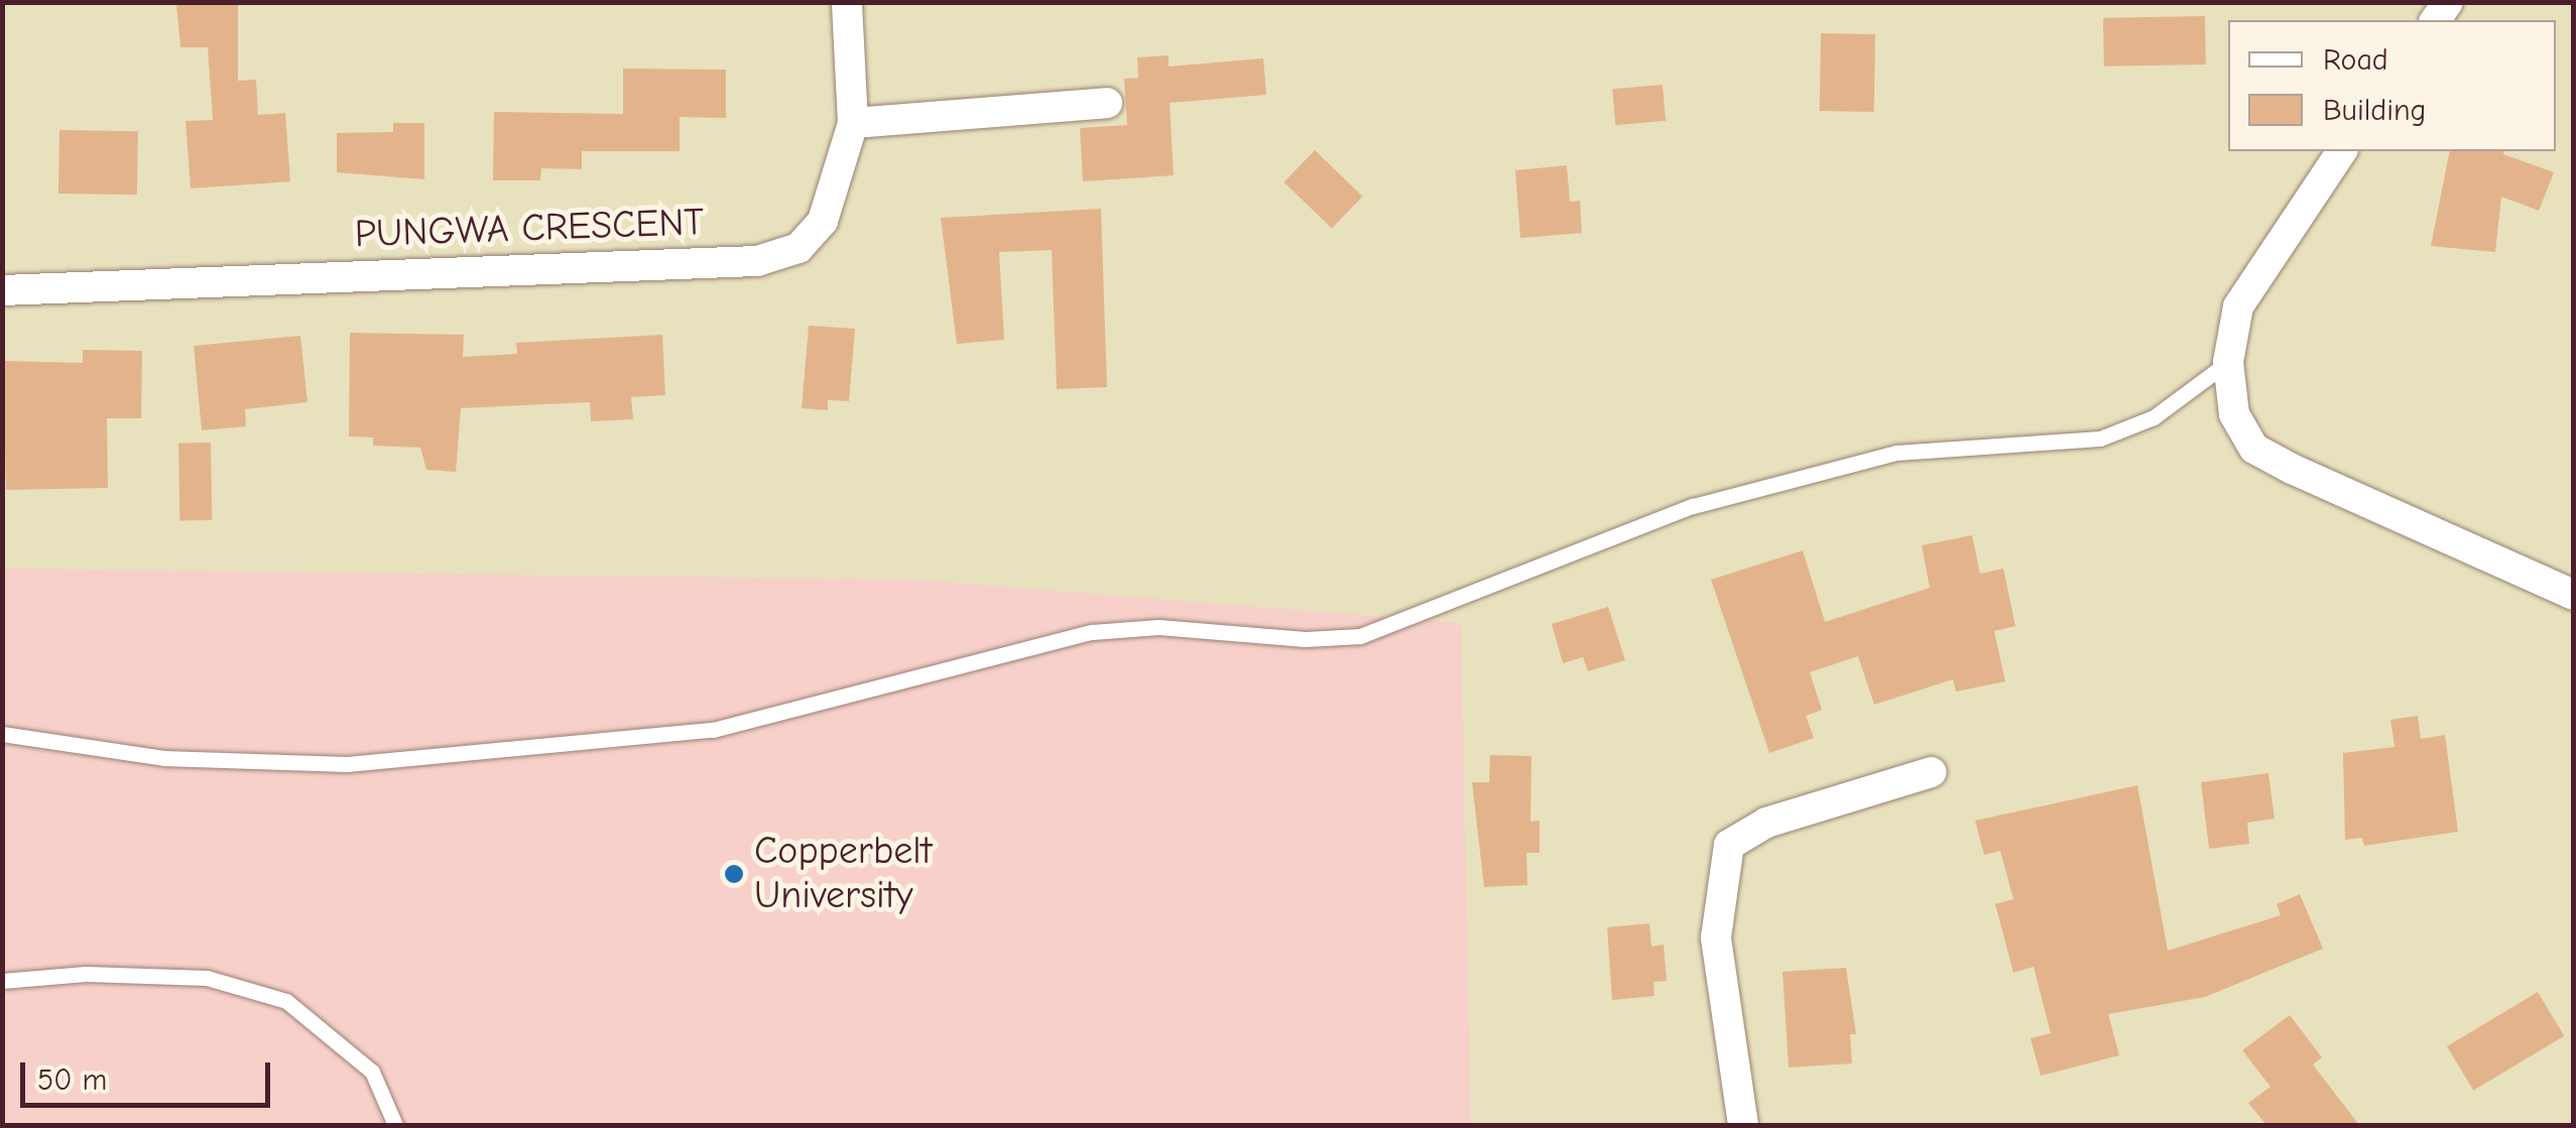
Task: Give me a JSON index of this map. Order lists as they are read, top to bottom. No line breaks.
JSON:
{"streets":{"street":["PUNGWA CRESCENT"]},"places":["Copperbelt University"],"legend":["Road","Building"],"scale_bar":"50 m"}
